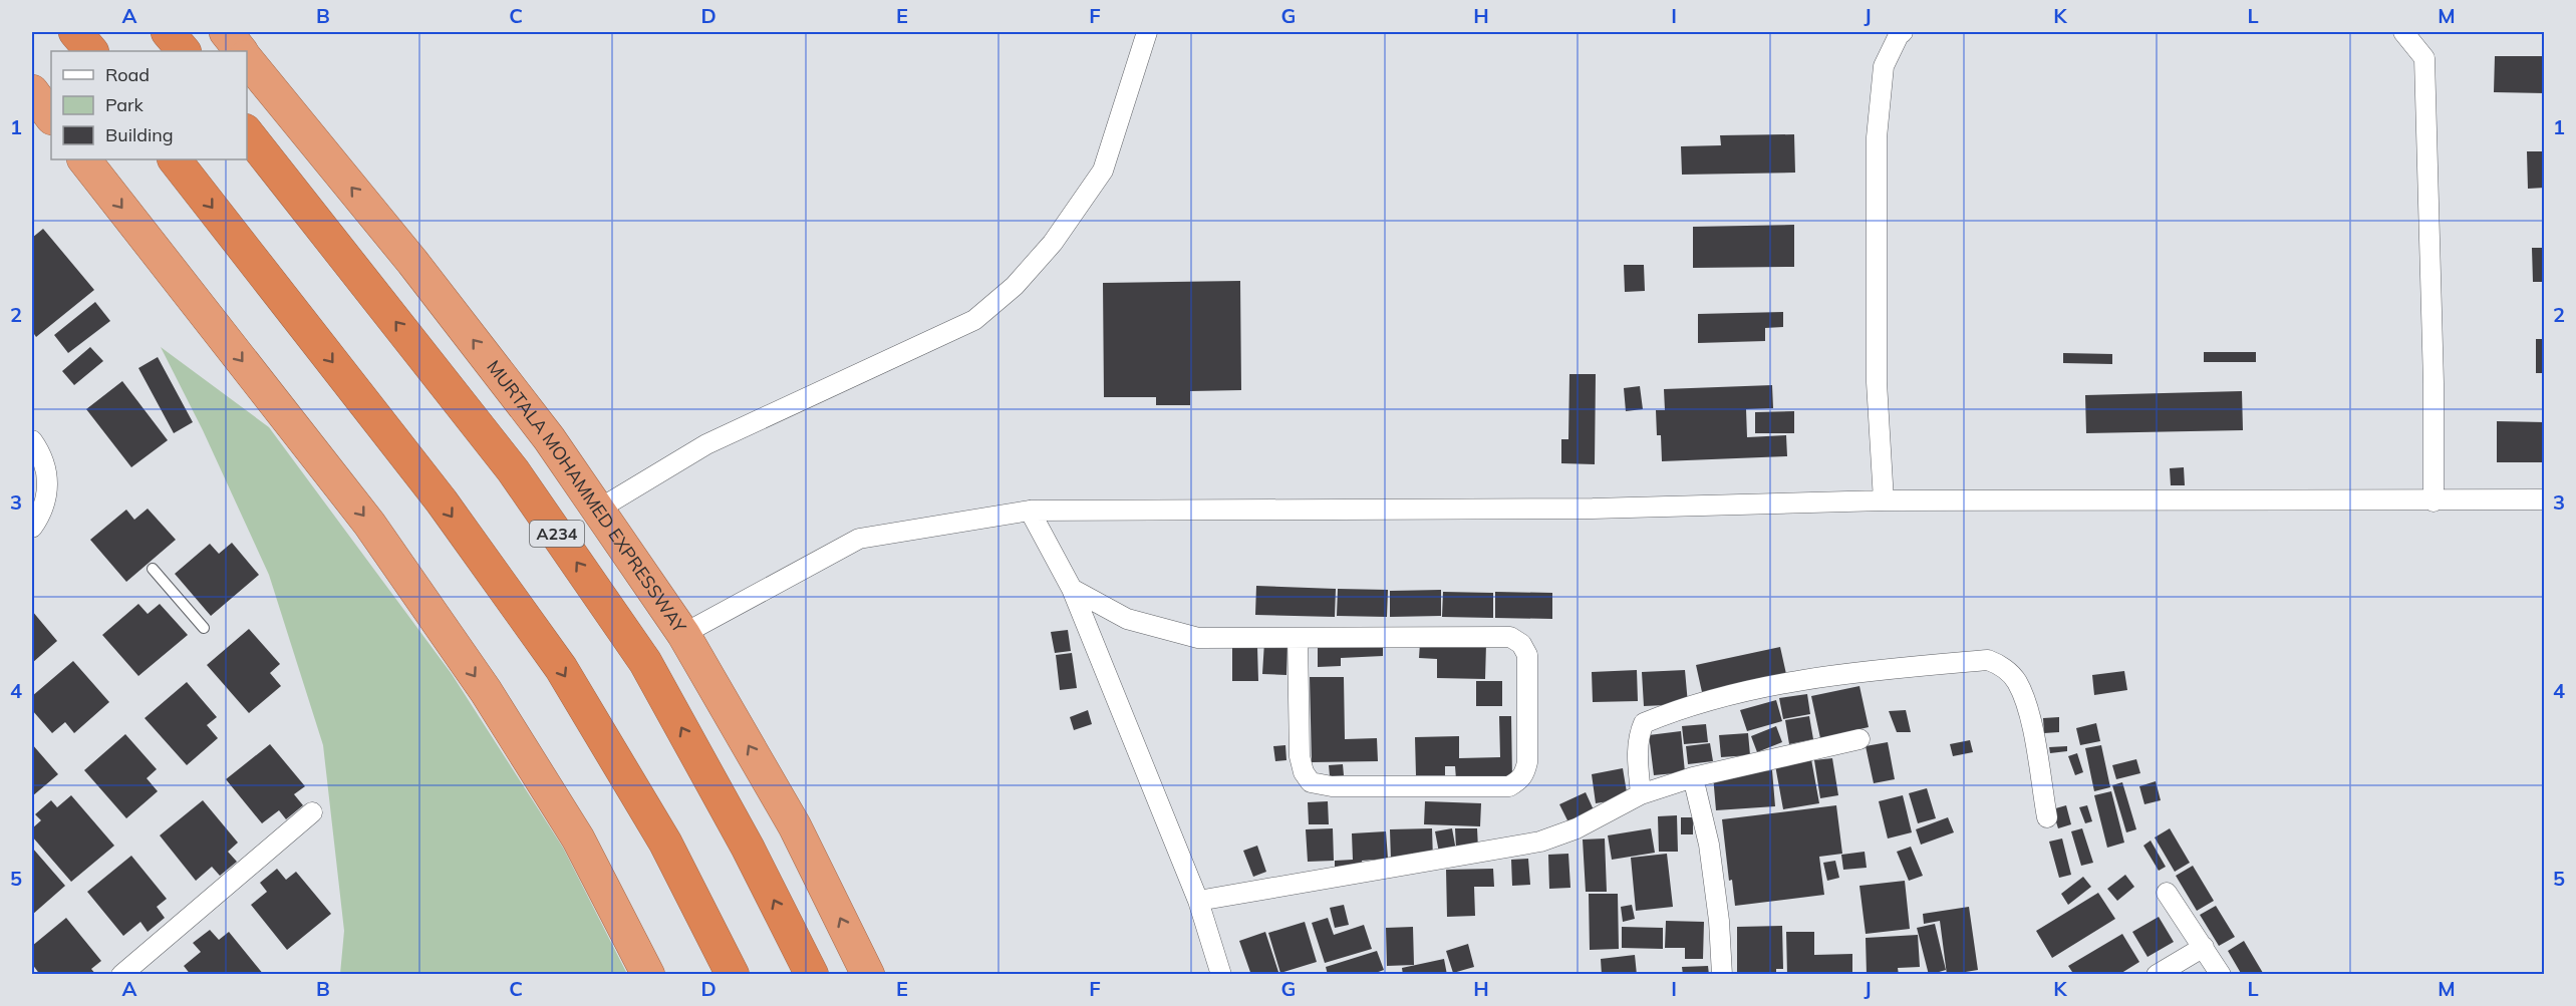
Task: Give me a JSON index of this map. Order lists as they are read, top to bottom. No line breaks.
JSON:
{"streets":{"highway":["MURTALA MOHAMMED EXPRESSWAY","A234"]},"legend":["Road","Park","Building"],"grid":{"columns":["A","B","C","D","E","F","G","H","I","J","K","L","M"],"rows":["1","2","3","4","5"]}}
